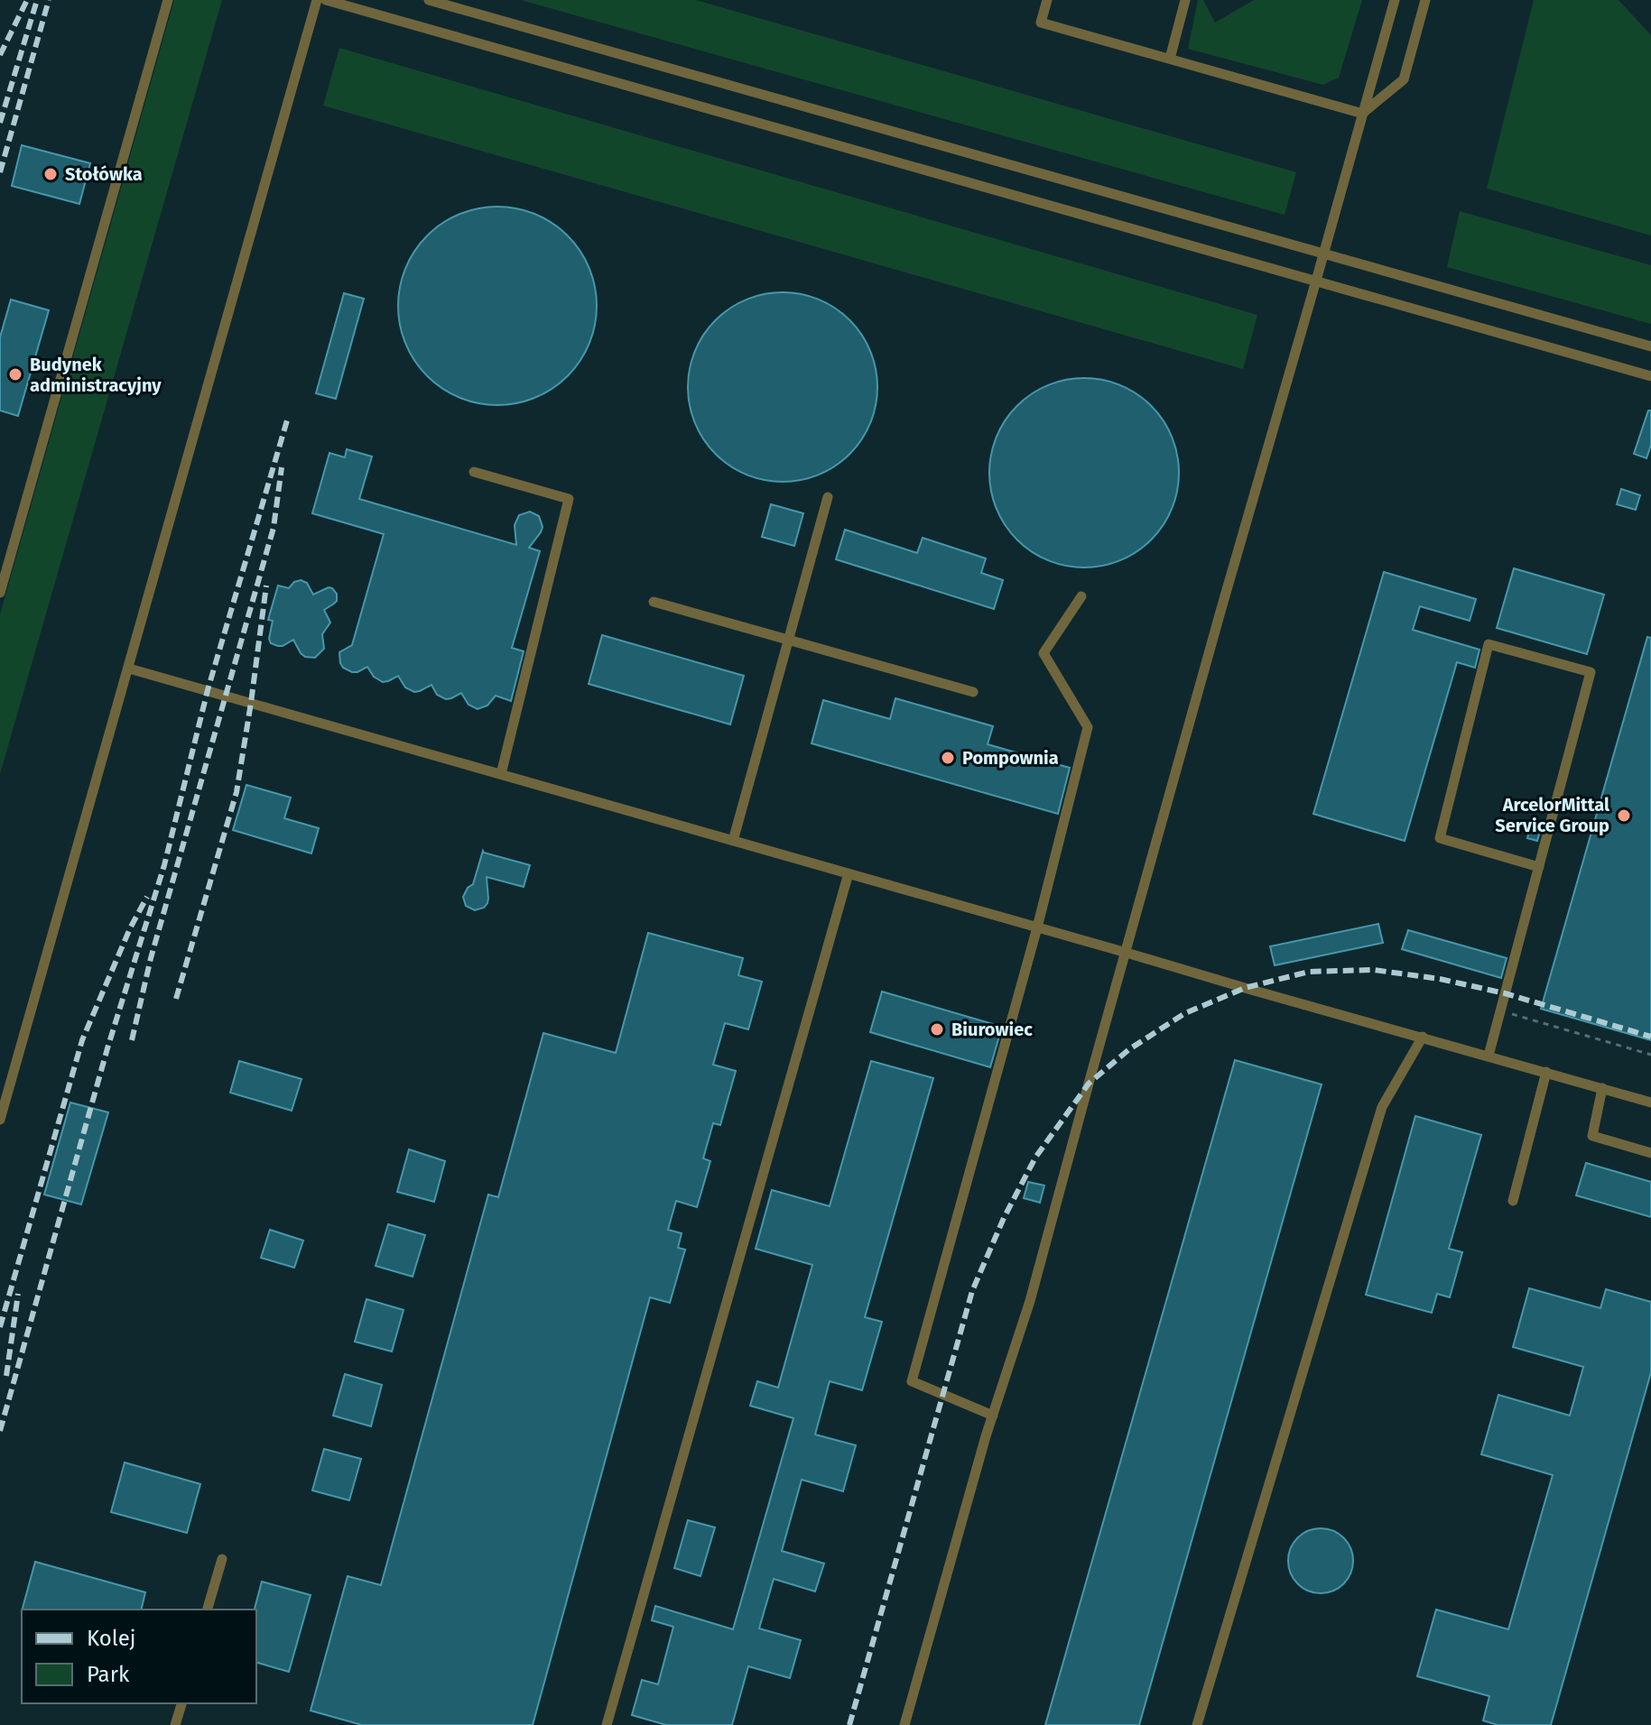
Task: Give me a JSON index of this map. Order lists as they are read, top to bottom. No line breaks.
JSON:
{"places":["Stołówka","Budynek administracyjny","Pompownia","ArcelorMittal Service Group","Biurowiec"],"legend":["Kolej","Park"]}
